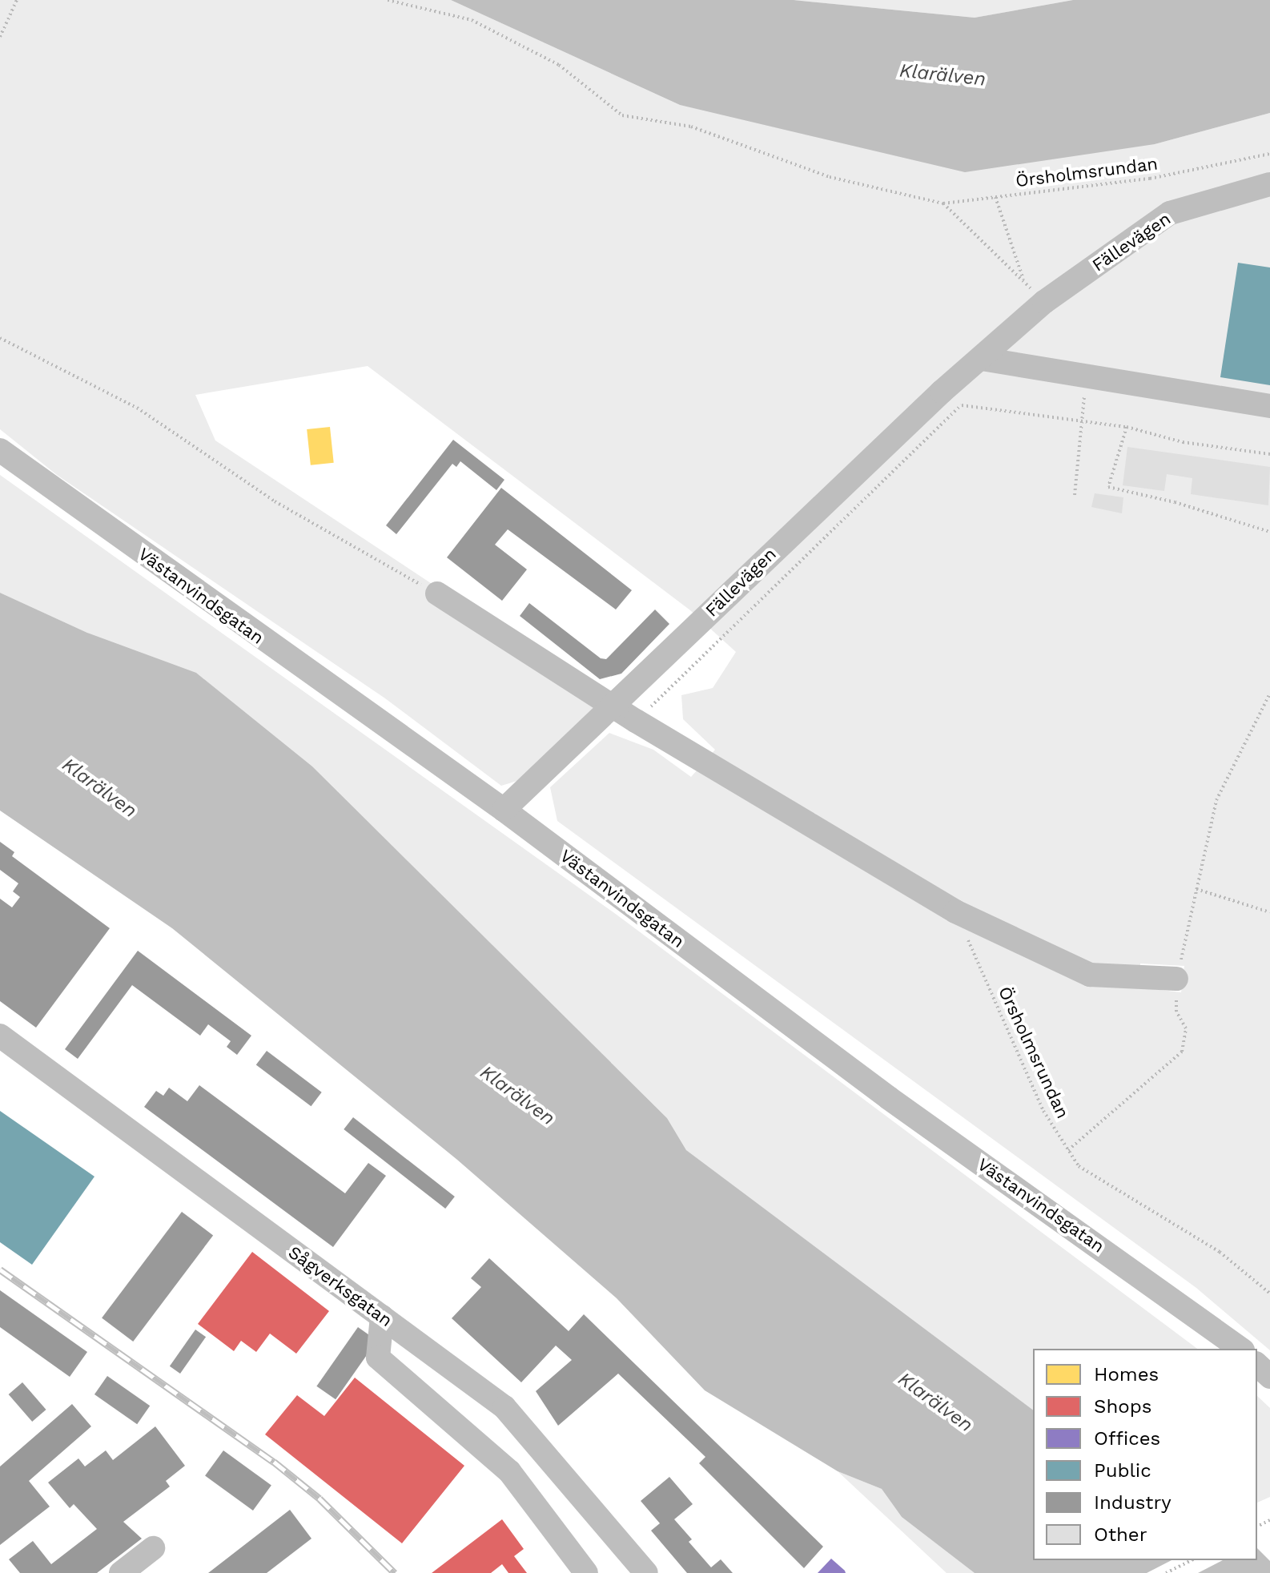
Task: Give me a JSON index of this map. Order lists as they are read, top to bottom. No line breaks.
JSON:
{"streets":{"street":["Fällevägen","Västanvindsgatan","Sågverksgatan"],"path":["Örsholmsrundan"]},"crossings":[["Fällevägen","Västanvindsgatan"]],"water":["Klarälven"],"legend":["Homes","Shops","Offices","Public","Industry","Other"]}
